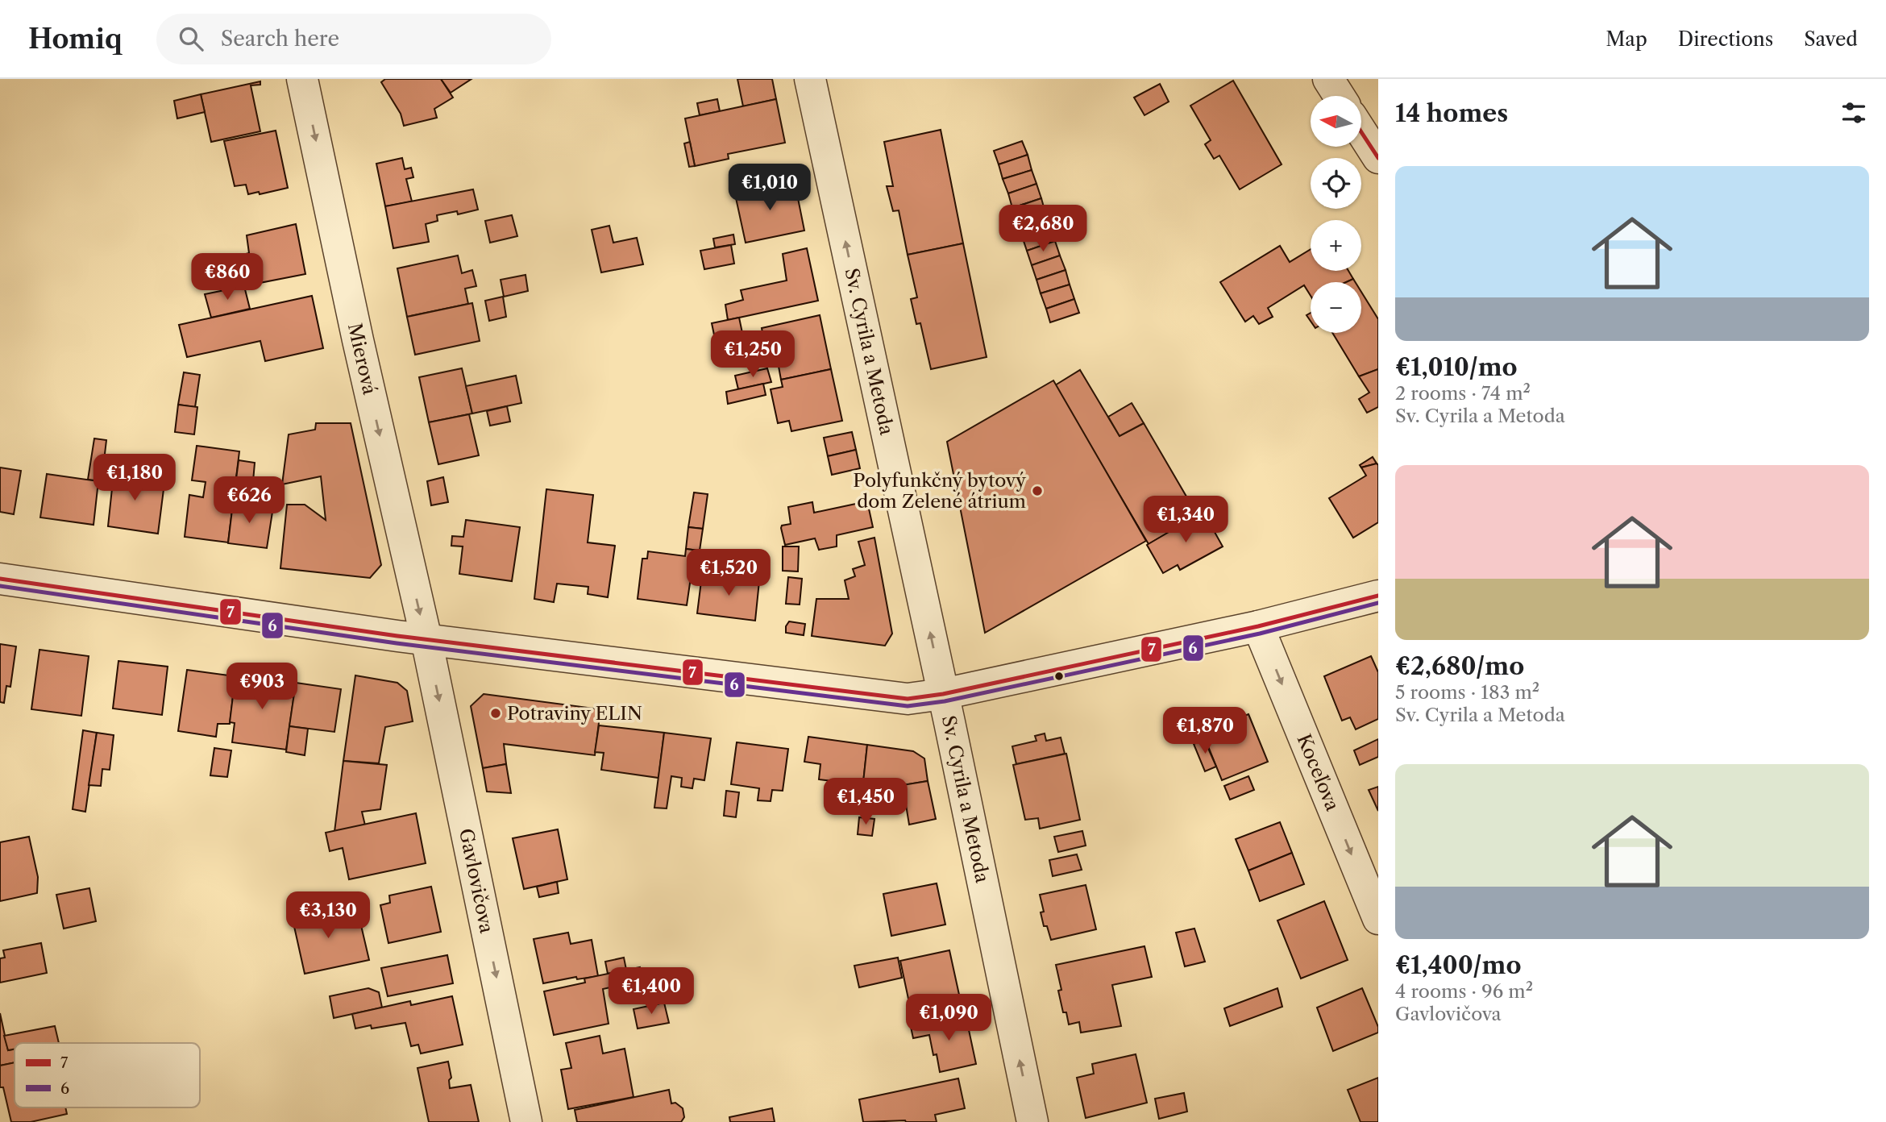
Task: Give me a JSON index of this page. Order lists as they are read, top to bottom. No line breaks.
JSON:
{"streets":{"street":["Sv. Cyrila a Metoda","Mierová","Koceľova","Gavlovičova"]},"crossings":[["Mierová","Gavlovičova"]],"one_way":["Sv. Cyrila a Metoda","Mierová","Koceľova","Gavlovičova"],"places":["Polyfunkčný bytový dom Zelené átrium","Potraviny ELIN"],"lines":["transit line 7","transit line 6"],"legend":["7","6"],"north":"left","page":{"header":"Homiq","search":"Search here","nav":["Map","Directions","Saved"],"heading":"14 homes","map_buttons":["+","−"],"list":[{"name":"€1,010/mo","note":"2 rooms · 74 m² · Sv. Cyrila a Metoda"},{"name":"€2,680/mo","note":"5 rooms · 183 m² · Sv. Cyrila a Metoda"},{"name":"€1,400/mo","note":"4 rooms · 96 m² · Gavlovičova"}],"price":["€1,010","€2,680","€860","€1,250","€1,180","€626","€1,340","€1,520","€903","€1,870","€1,450","€3,130","€1,400","€1,090"]}}
